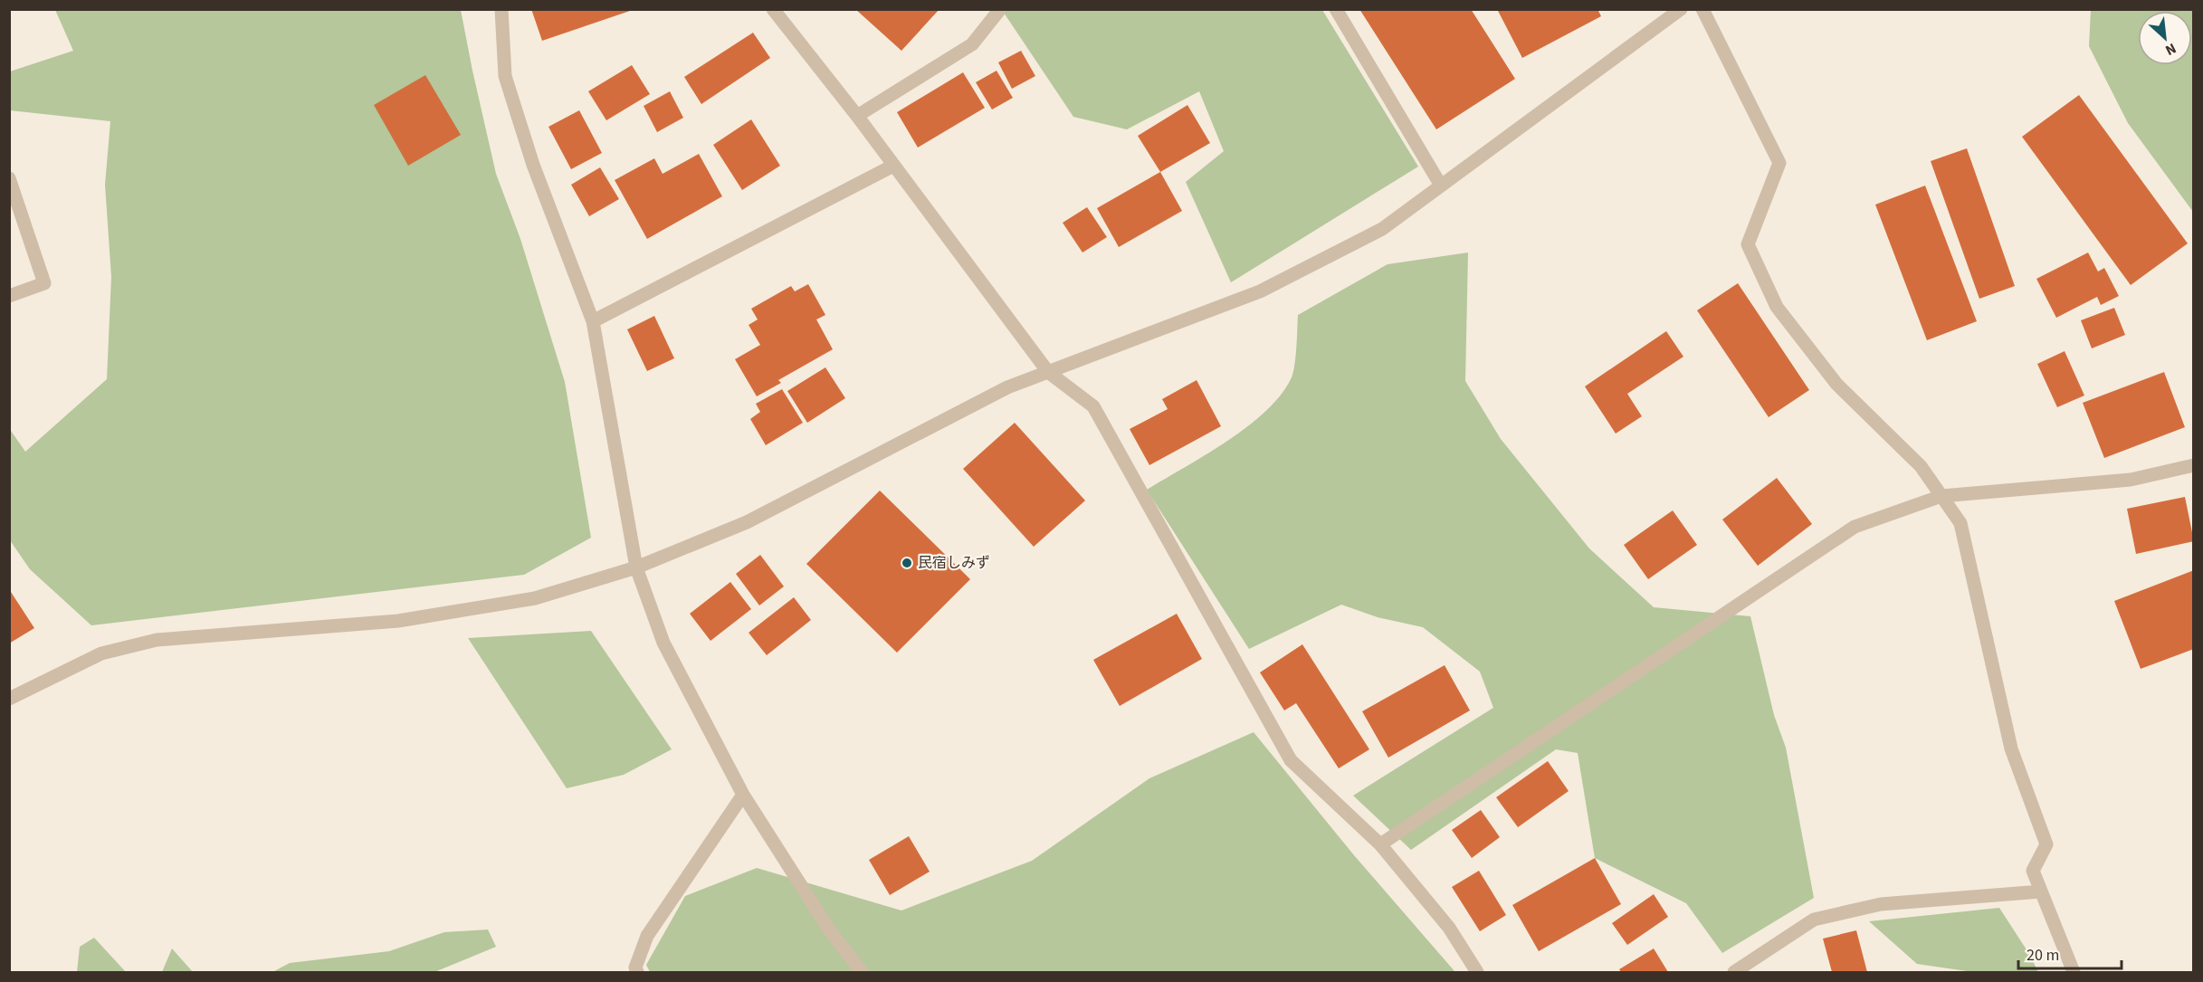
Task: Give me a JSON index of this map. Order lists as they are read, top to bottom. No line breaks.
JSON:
{"places":["民宿しみず"],"scale_bar":"20 m","north":"bottom right"}
